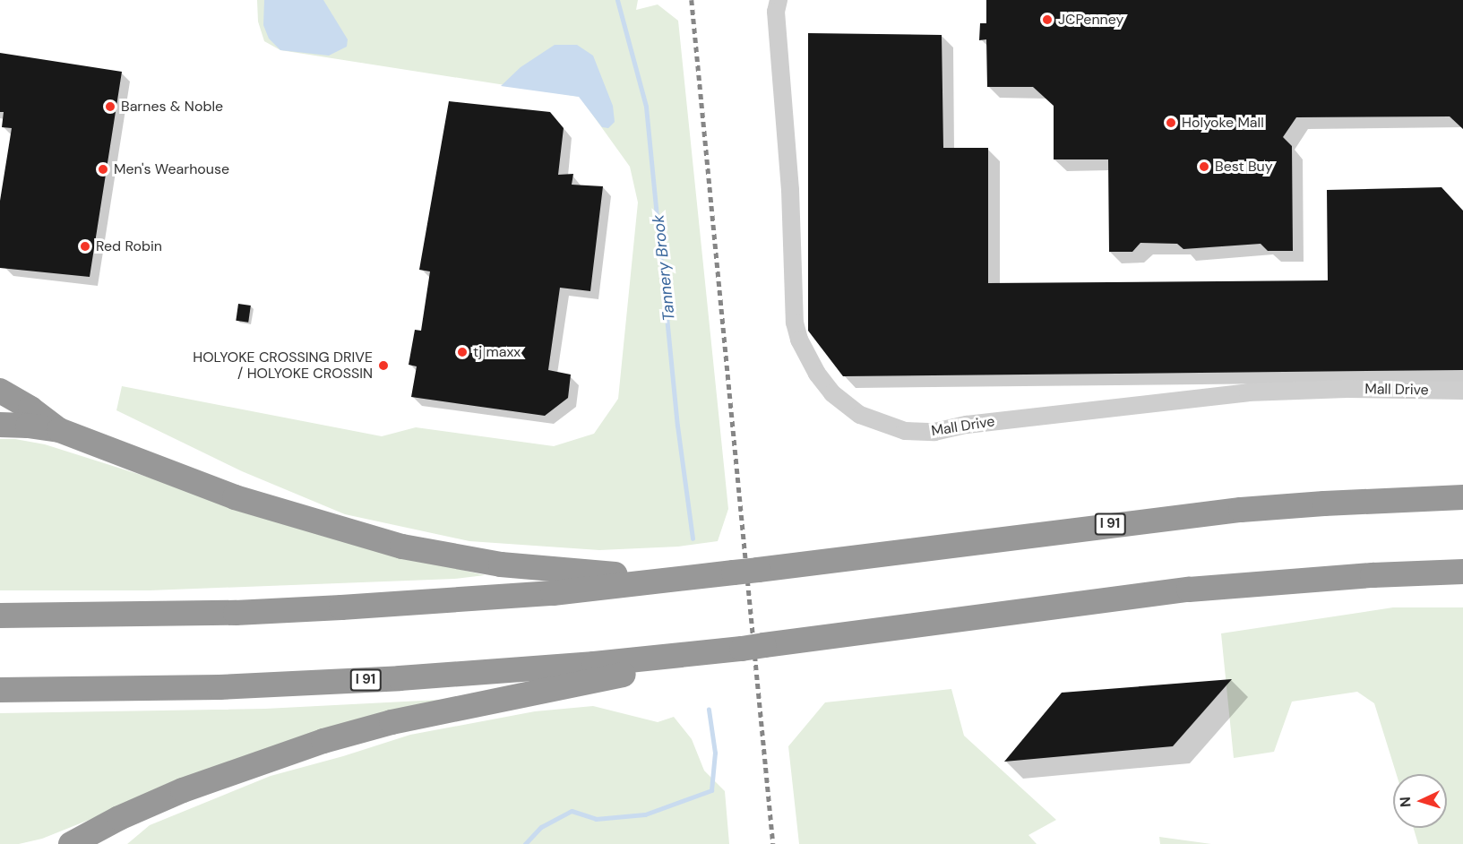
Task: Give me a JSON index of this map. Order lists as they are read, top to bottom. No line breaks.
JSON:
{"streets":{"highway":["I 91"],"street":["Mall Drive"]},"water":["Tannery Brook"],"places":["JCPenney","Barnes & Noble","Holyoke Mall","Best Buy","Men's Wearhouse","Red Robin","tj maxx","HOLYOKE CROSSING DRIVE / HOLYOKE CROSSIN"],"north":"left"}
